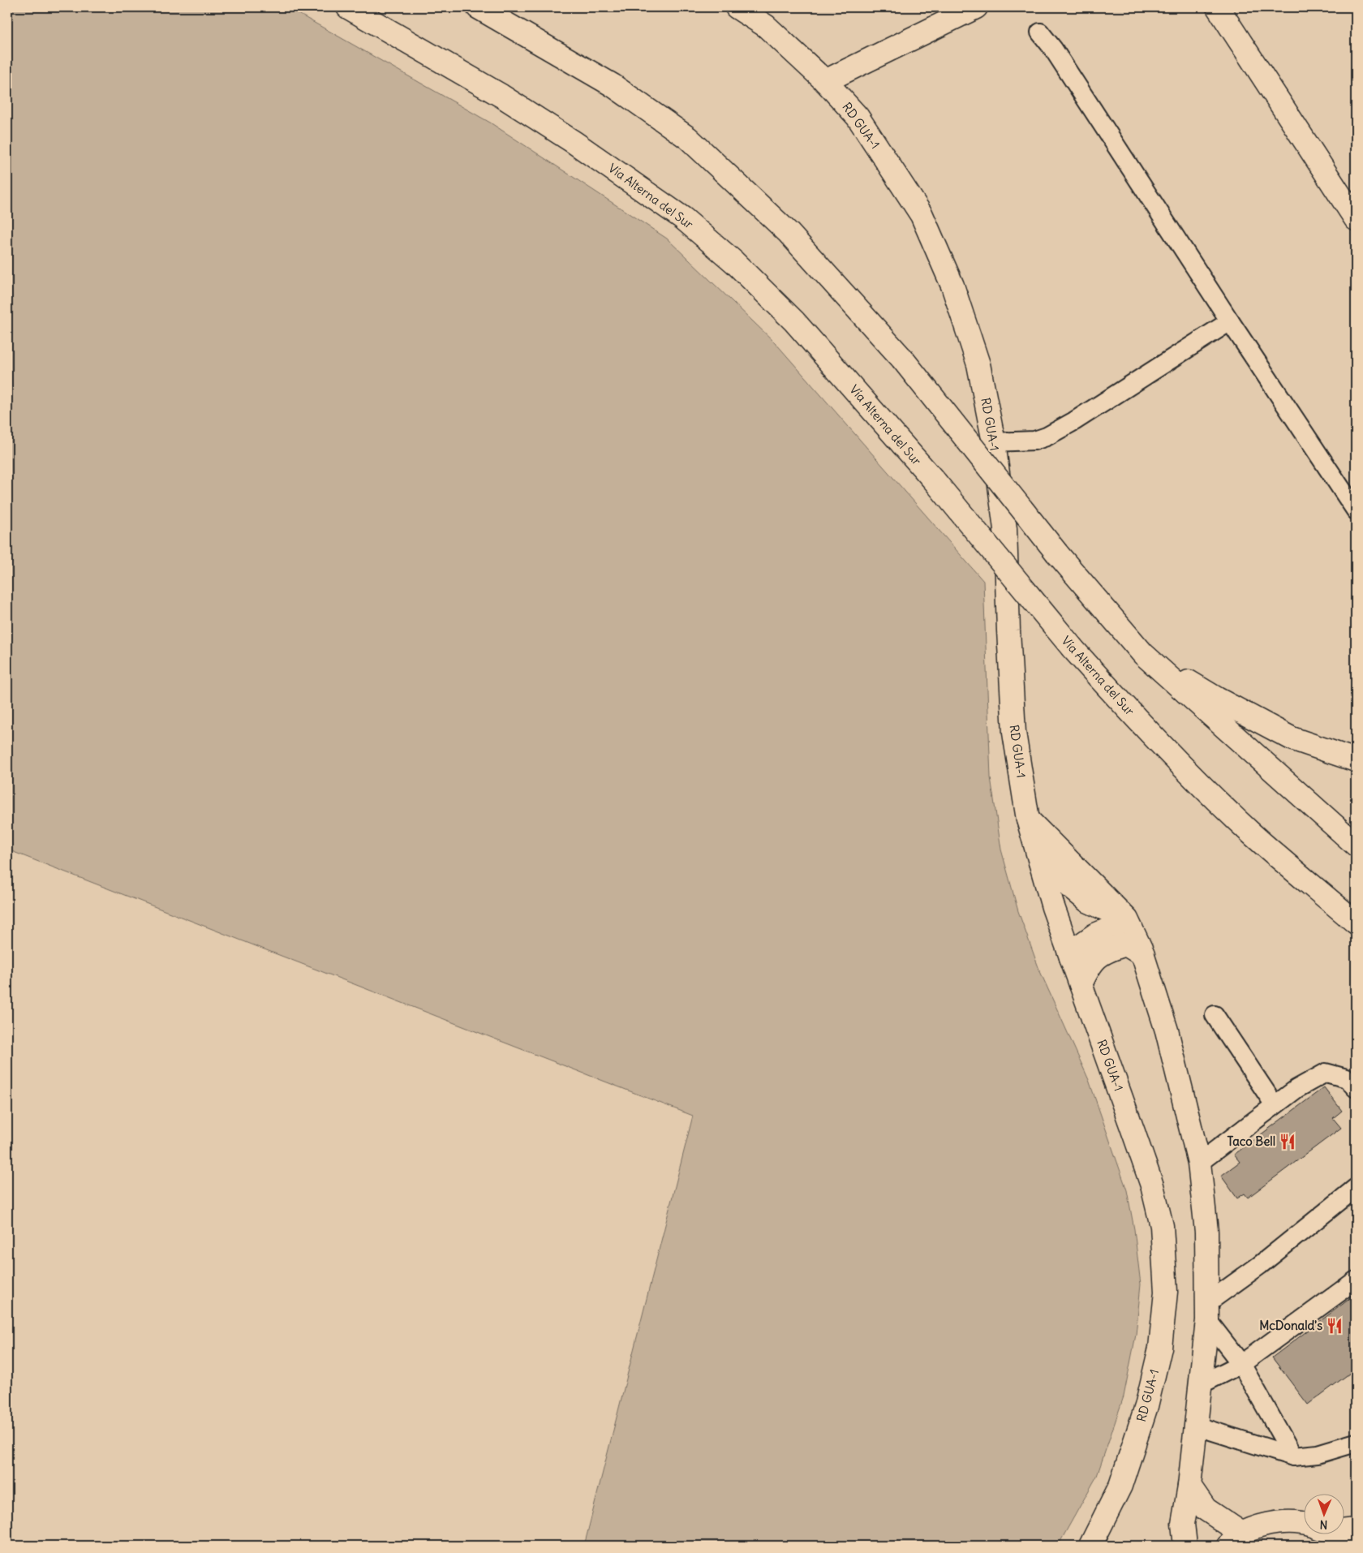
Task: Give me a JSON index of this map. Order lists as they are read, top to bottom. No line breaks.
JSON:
{"streets":{"main road":["RD GUA-1","Vía Alterna del Sur"]},"places":{"restaurant":["Taco Bell","McDonald's"]},"north":"bottom"}
